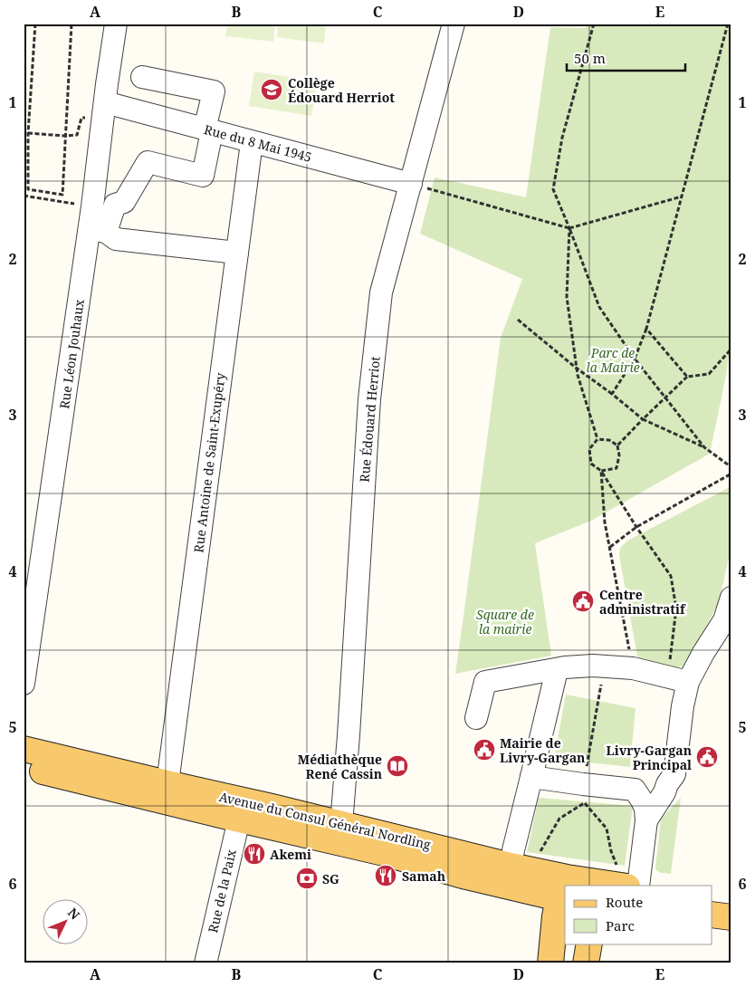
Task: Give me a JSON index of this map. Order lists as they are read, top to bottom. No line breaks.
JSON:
{"streets":{"main road":["Avenue du Consul Général Nordling"],"street":["Rue du 8 Mai 1945","Rue Léon Jouhaux","Rue Édouard Herriot","Rue Antoine de Saint-Exupéry","Rue de la Paix"]},"crossings":[["Rue du 8 Mai 1945","Rue Léon Jouhaux"],["Rue du 8 Mai 1945","Rue Édouard Herriot"],["Rue du 8 Mai 1945","Rue Antoine de Saint-Exupéry"],["Rue Édouard Herriot","Avenue du Consul Général Nordling"],["Rue Antoine de Saint-Exupéry","Avenue du Consul Général Nordling"],["Avenue du Consul Général Nordling","Rue de la Paix"]],"parks":["Parc de la Mairie","Square de la mairie"],"places":{"school or university":["Collège Édouard Herriot"],"public building":["Centre administratif","Mairie de Livry-Gargan","Livry-Gargan Principal"],"library":["Médiathèque René Cassin"],"restaurant":["Akemi","Samah"],"bank":["SG"]},"legend":["Route","Parc"],"scale_bar":"50 m","north":"top right","grid":{"columns":["A","B","C","D","E"],"rows":["1","2","3","4","5","6"]}}
